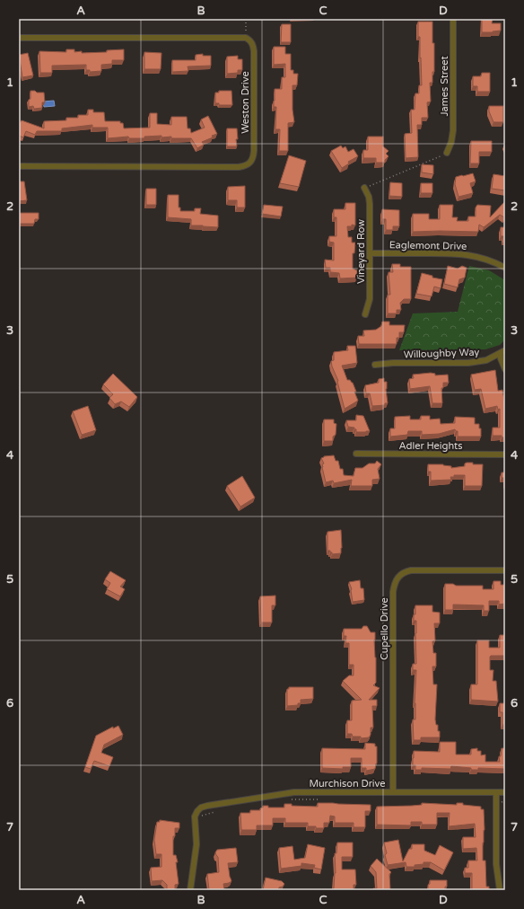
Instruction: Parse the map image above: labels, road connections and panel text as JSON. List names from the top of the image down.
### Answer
{
  "streets": {
    "street": [
      "James Street",
      "Weston Drive",
      "Eaglemont Drive",
      "Vineyard Row",
      "Willoughby Way",
      "Adler Heights",
      "Cupello Drive",
      "Murchison Drive"
    ]
  },
  "crossings": [
    ["Eaglemont Drive", "Vineyard Row"],
    ["Cupello Drive", "Murchison Drive"]
  ],
  "grid": {
    "columns": [
      "A",
      "B",
      "C",
      "D"
    ],
    "rows": [
      "1",
      "2",
      "3",
      "4",
      "5",
      "6",
      "7"
    ]
  }
}
